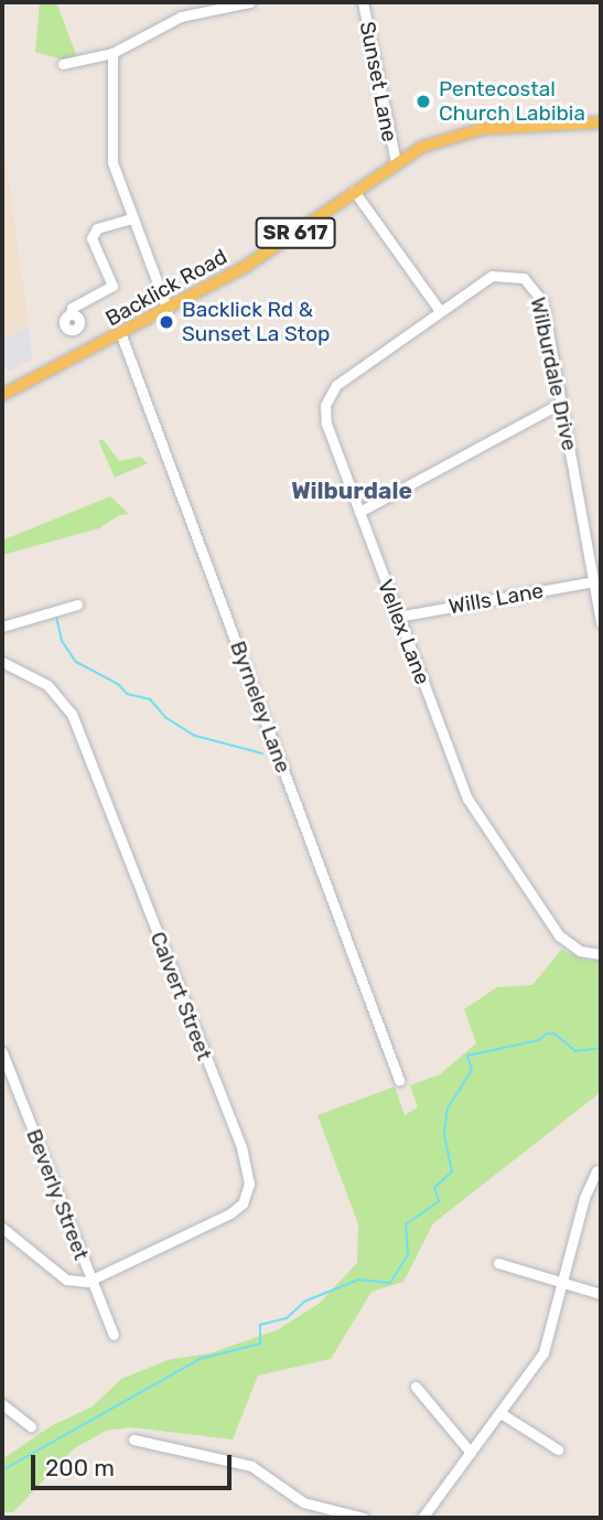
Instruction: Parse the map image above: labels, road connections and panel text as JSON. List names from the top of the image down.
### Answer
{
  "streets": {
    "main road": ["SR 617", "Backlick Road"],
    "street": [
      "Sunset Lane",
      "Wilburdale Drive",
      "Wills Lane",
      "Vellex Lane",
      "Byrneley Lane",
      "Calvert Street",
      "Beverly Street"
    ]
  },
  "crossings": [
    ["Sunset Lane", "Backlick Road"],
    ["Backlick Road", "Byrneley Lane"],
    ["Wilburdale Drive", "Wills Lane"],
    ["Wilburdale Drive", "Vellex Lane"],
    ["Wills Lane", "Vellex Lane"],
    ["Calvert Street", "Beverly Street"]
  ],
  "districts": ["Wilburdale"],
  "places": ["Pentecostal Church Labibia", "Backlick Rd & Sunset La Stop"],
  "scale_bar": "200 m"
}
